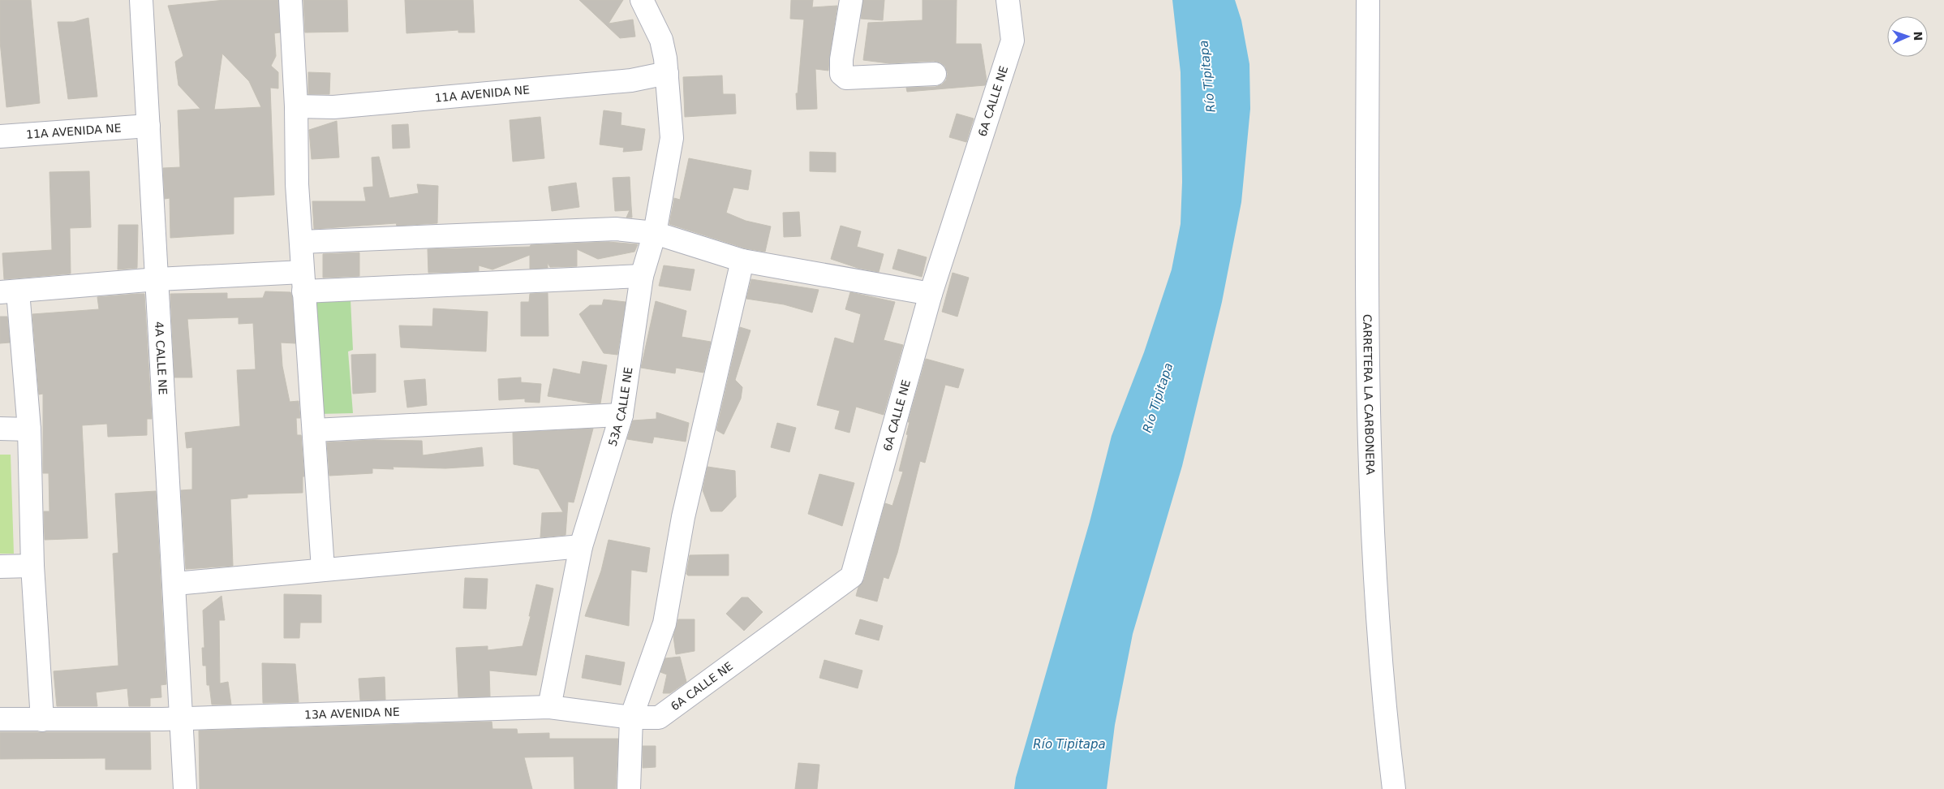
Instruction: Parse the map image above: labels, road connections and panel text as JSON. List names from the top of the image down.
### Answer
{
  "streets": {
    "street": [
      "11A AVENIDA NE",
      "6A CALLE NE",
      "4A CALLE NE",
      "CARRETERA LA CARBONERA",
      "53A CALLE NE",
      "13A AVENIDA NE"
    ]
  },
  "crossings": [
    ["11A AVENIDA NE", "4A CALLE NE"],
    ["11A AVENIDA NE", "53A CALLE NE"],
    ["6A CALLE NE", "13A AVENIDA NE"],
    ["4A CALLE NE", "13A AVENIDA NE"],
    ["53A CALLE NE", "13A AVENIDA NE"]
  ],
  "water": ["Río Tipitapa"],
  "north": "right"
}
